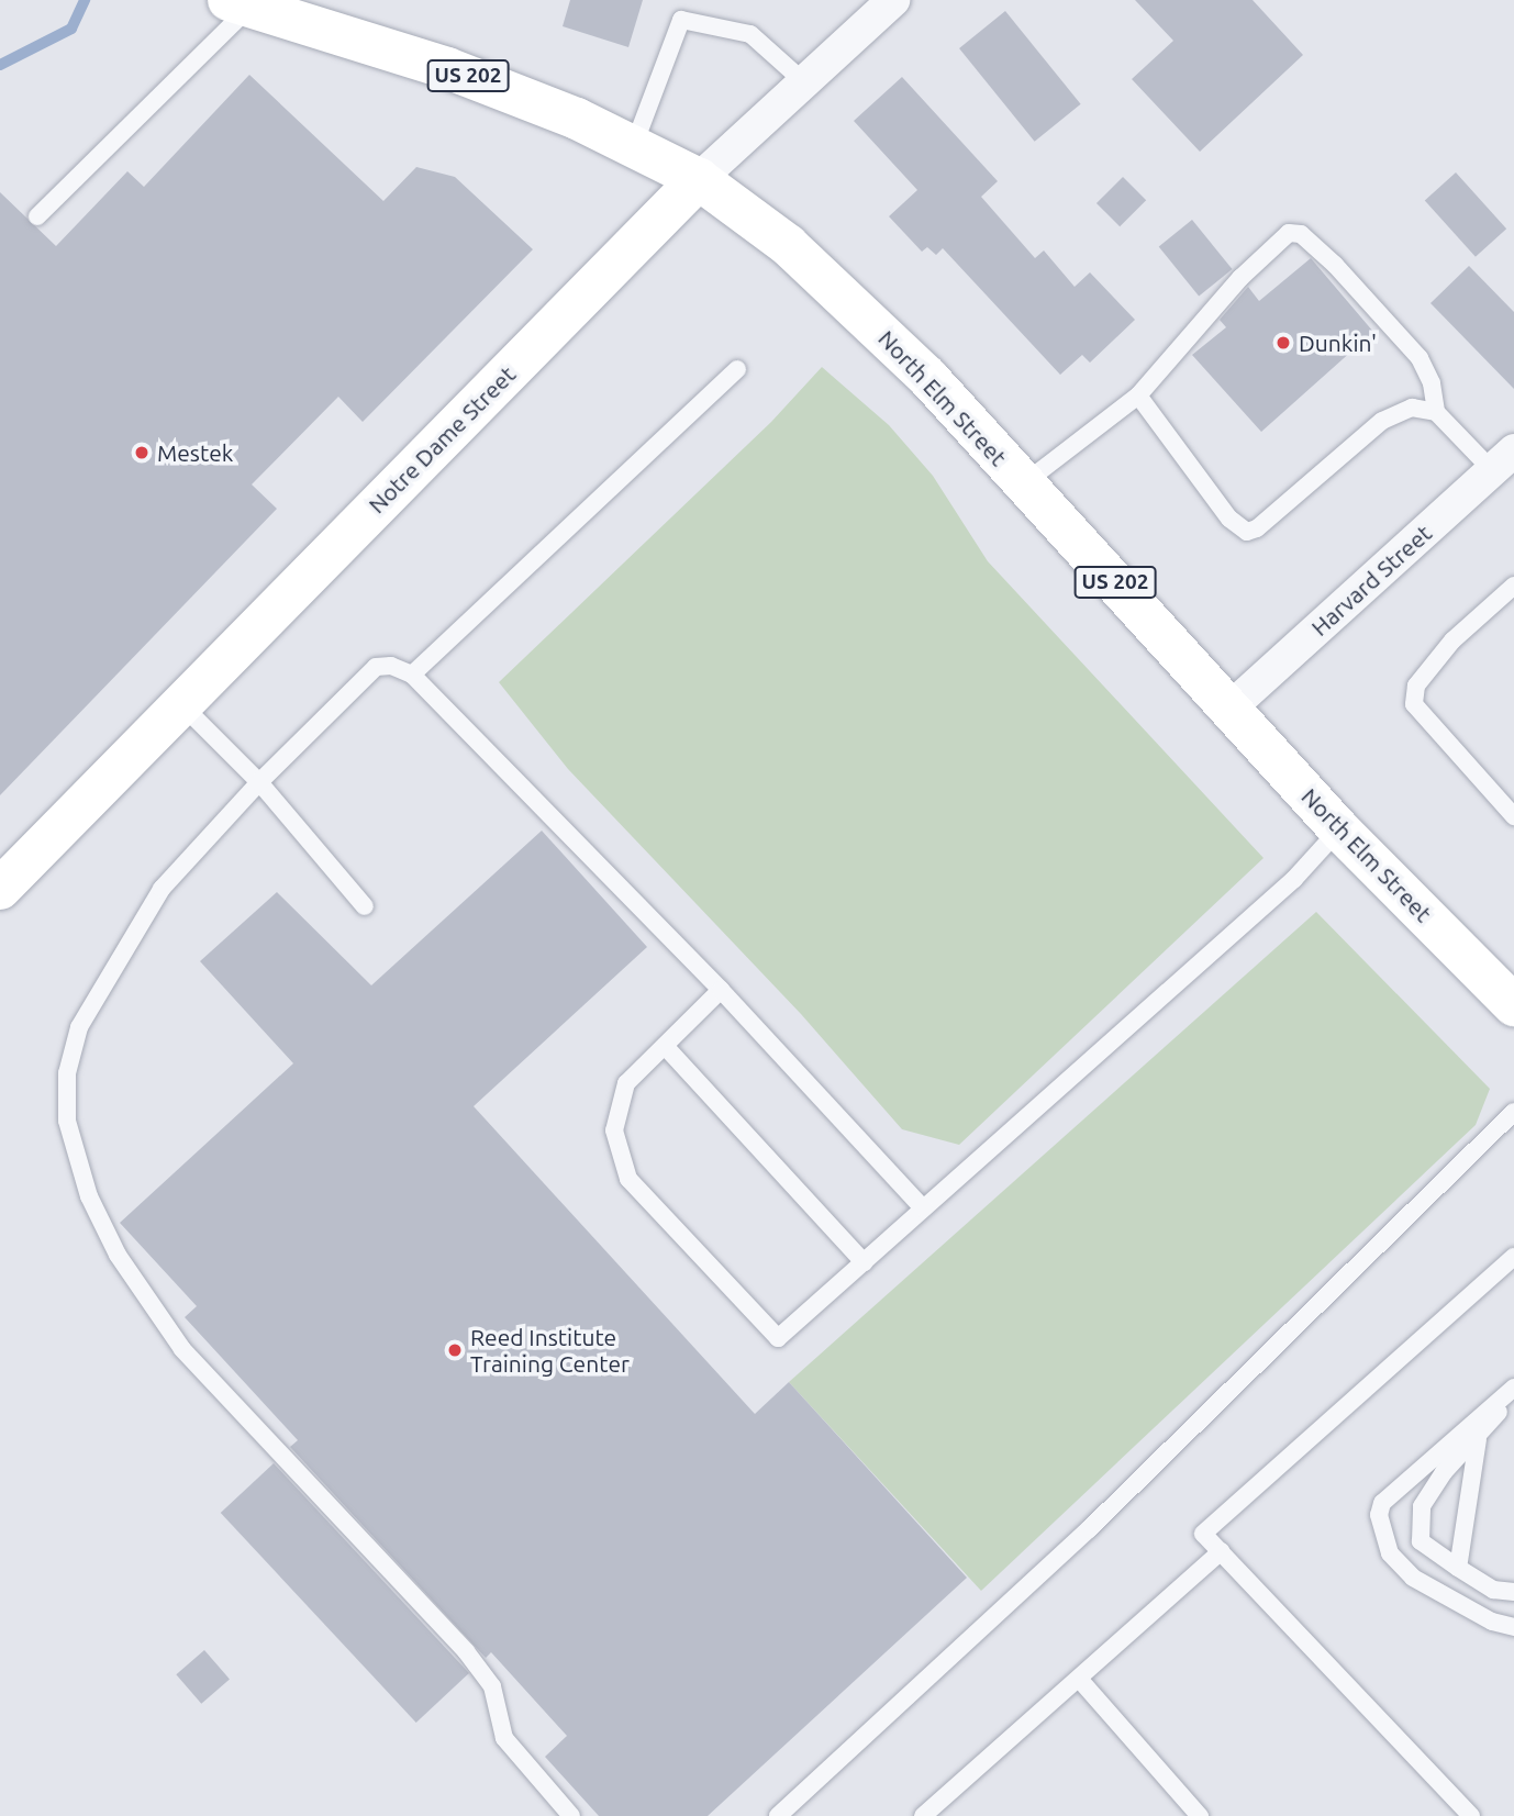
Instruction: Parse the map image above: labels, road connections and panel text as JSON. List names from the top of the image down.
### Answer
{
  "streets": {
    "main road": ["US 202", "North Elm Street", "Notre Dame Street"],
    "street": ["Harvard Street"]
  },
  "crossings": [
    ["North Elm Street", "Notre Dame Street"],
    ["North Elm Street", "Harvard Street"]
  ],
  "places": ["Dunkin'", "Mestek", "Reed Institute Training Center"]
}
